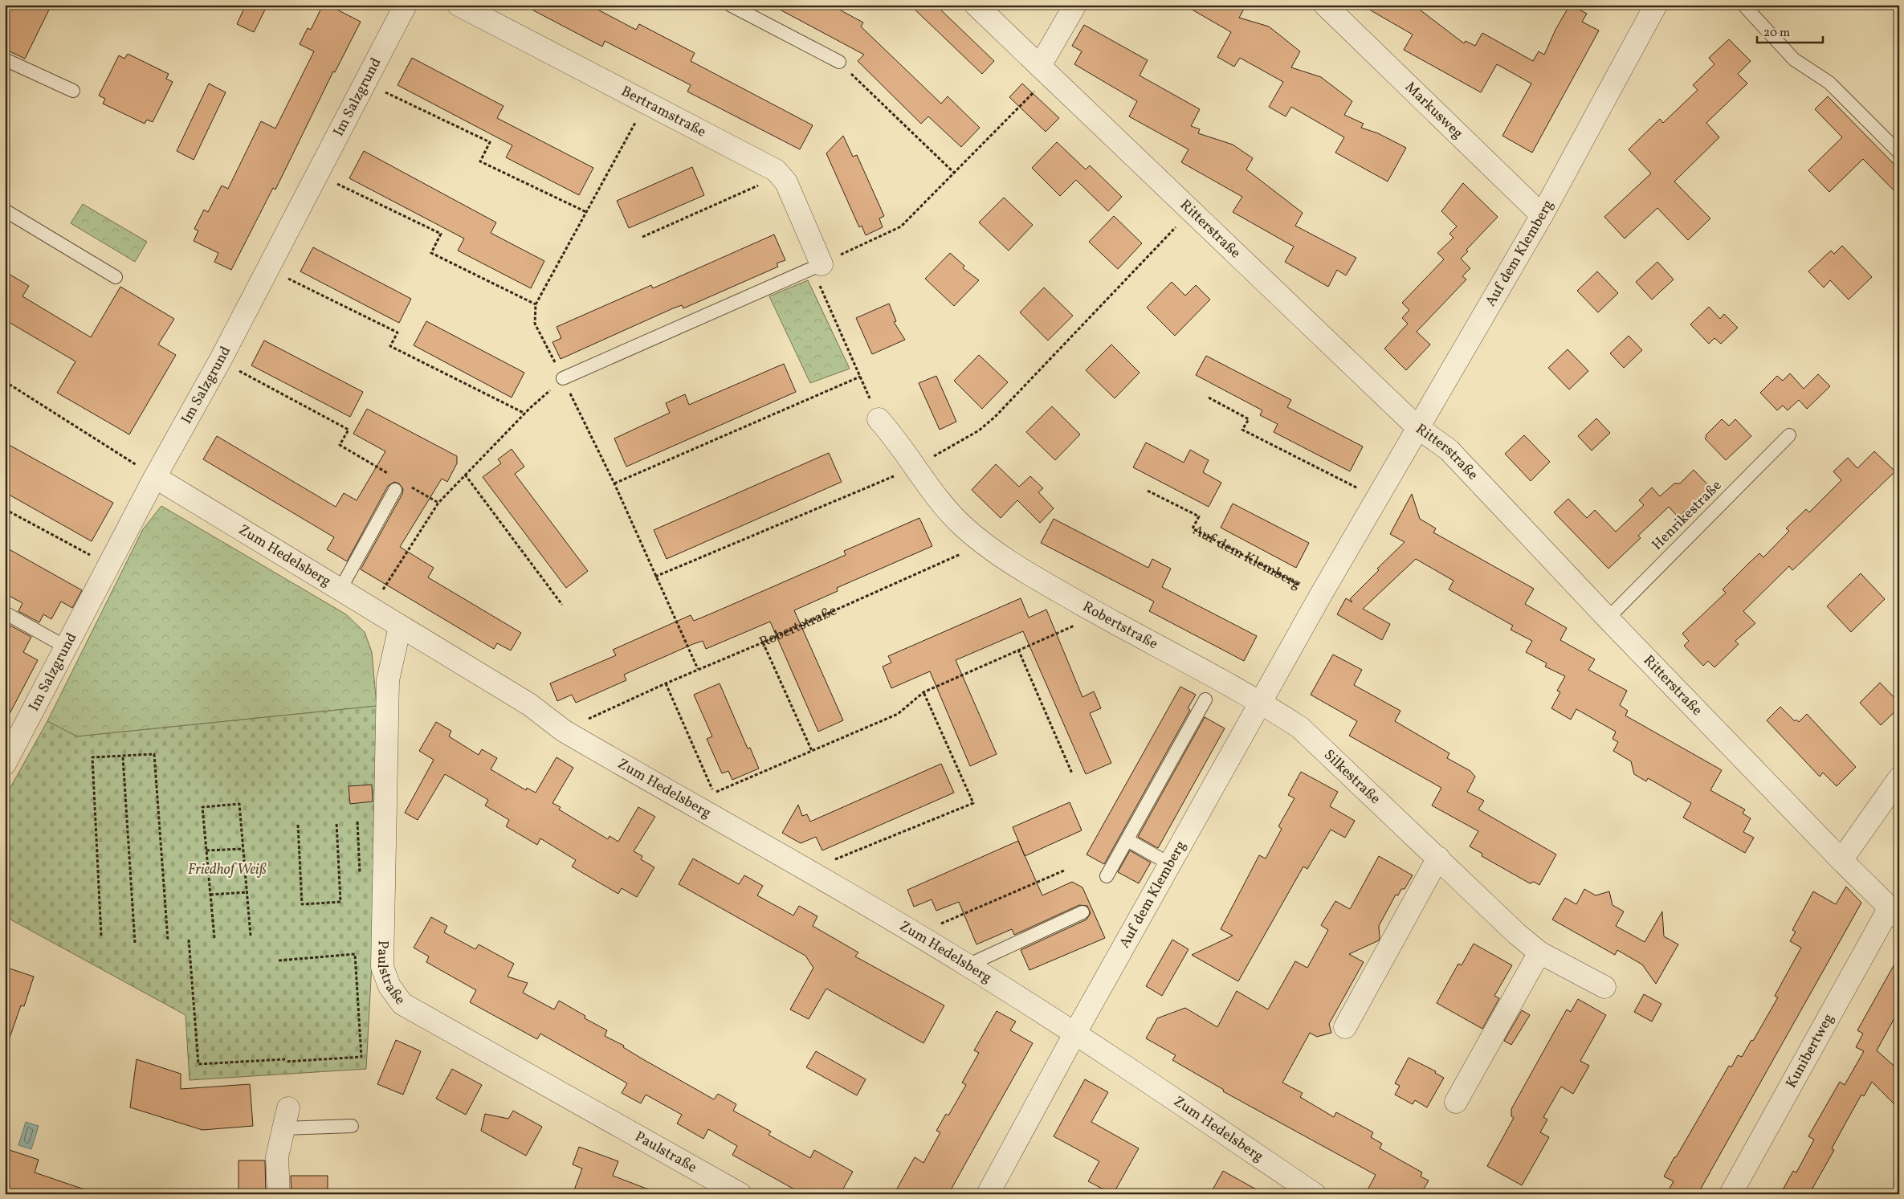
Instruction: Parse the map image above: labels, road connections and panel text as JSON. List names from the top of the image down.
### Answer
{
  "streets": {
    "street": [
      "Im Salzgrund",
      "Markusweg",
      "Bertramstraße",
      "Ritterstraße",
      "Auf dem Klemberg",
      "Zum Hedelsberg",
      "Robertstraße",
      "Silkestraße",
      "Paulstraße",
      "Kunibertweg"
    ],
    "lane": ["Henrikestraße"]
  },
  "crossings": [
    ["Im Salzgrund", "Zum Hedelsberg"],
    ["Markusweg", "Auf dem Klemberg"],
    ["Ritterstraße", "Auf dem Klemberg"],
    ["Ritterstraße", "Henrikestraße"],
    ["Ritterstraße", "Kunibertweg"],
    ["Auf dem Klemberg", "Zum Hedelsberg"],
    ["Auf dem Klemberg", "Robertstraße"],
    ["Auf dem Klemberg", "Silkestraße"],
    ["Zum Hedelsberg", "Paulstraße"],
    ["Robertstraße", "Silkestraße"]
  ],
  "parks": ["Friedhof Weiß"],
  "scale_bar": "20 m"
}
